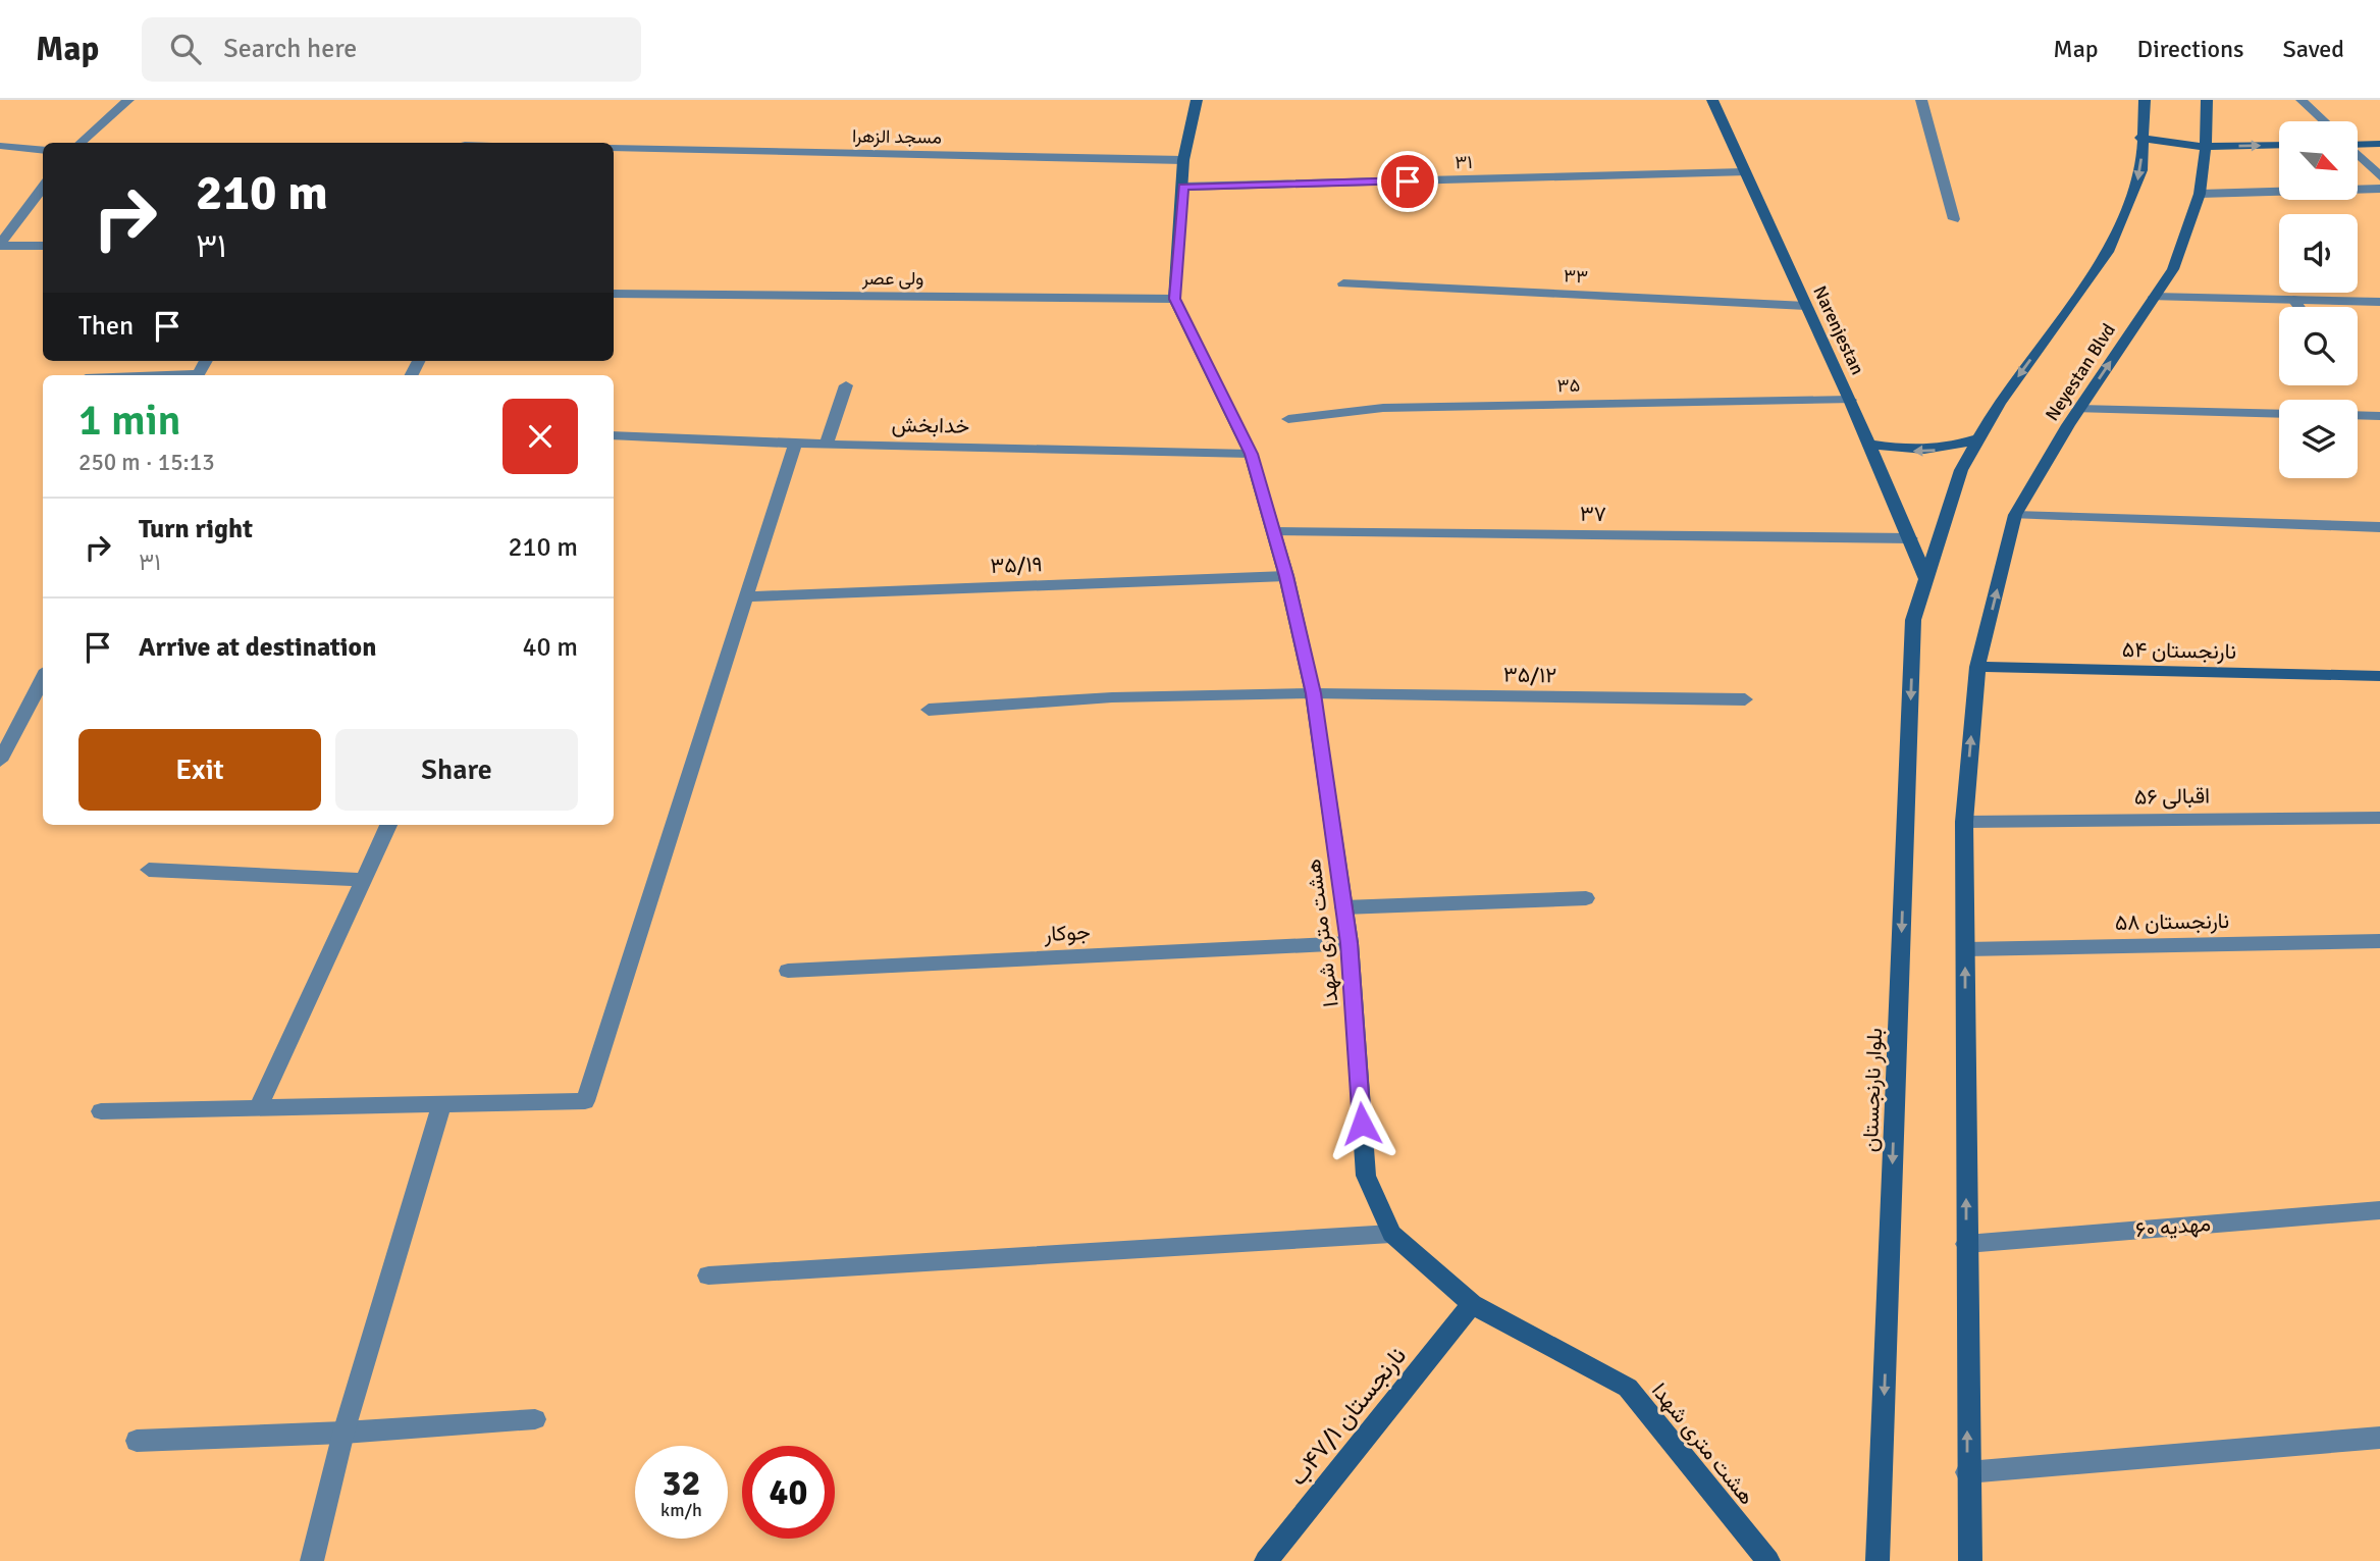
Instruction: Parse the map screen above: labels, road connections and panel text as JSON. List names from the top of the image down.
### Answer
{
  "streets": {
    "main road": [
      "Narenjestan",
      "Neyestan Blvd",
      "نارنجستان ۵۴",
      "هشت متری شهدا",
      "بلوار نارنجستان",
      "نارنجستان ۴۷/۱ب"
    ],
    "street": [
      "مسجد الزهرا",
      "۳۱",
      "۳۳",
      "ولی عصر",
      "۳۵",
      "خدابخش",
      "۳۷",
      "۳۵/۱۹",
      "۳۵/۱۲",
      "اقبالی ۵۶",
      "نارنجستان ۵۸",
      "جوکار",
      "مهدیه ۶۰"
    ]
  },
  "crossings": [
    ["۳۱", "Narenjestan"],
    ["۳۳", "Narenjestan"],
    ["ولی عصر", "هشت متری شهدا"],
    ["Narenjestan", "۳۵"],
    ["Narenjestan", "۳۷"],
    ["Narenjestan", "بلوار نارنجستان"],
    ["Neyestan Blvd", "نارنجستان ۵۴"],
    ["خدابخش", "هشت متری شهدا"],
    ["۳۷", "هشت متری شهدا"],
    ["۳۵/۱۹", "هشت متری شهدا"],
    ["۳۵/۱۲", "هشت متری شهدا"],
    ["جوکار", "هشت متری شهدا"],
    ["هشت متری شهدا", "نارنجستان ۴۷/۱ب"]
  ],
  "north": "bottom right",
  "page": {
    "header": "Map",
    "search": "Search here",
    "nav": ["Map", "Directions", "Saved"],
    "turn": ["210 m", "۳۱"],
    "then": "Then",
    "heading": ["1 min", "250 m · 15:13"],
    "list": [
      {
        "name": "Turn right",
        "note": "۳۱",
        "value": "210 m"
      },
      {
        "name": "Arrive at destination",
        "value": "40 m"
      }
    ],
    "buttons": ["Exit", "Share"],
    "speed": "32 km/h",
    "limit": "40"
  }
}
